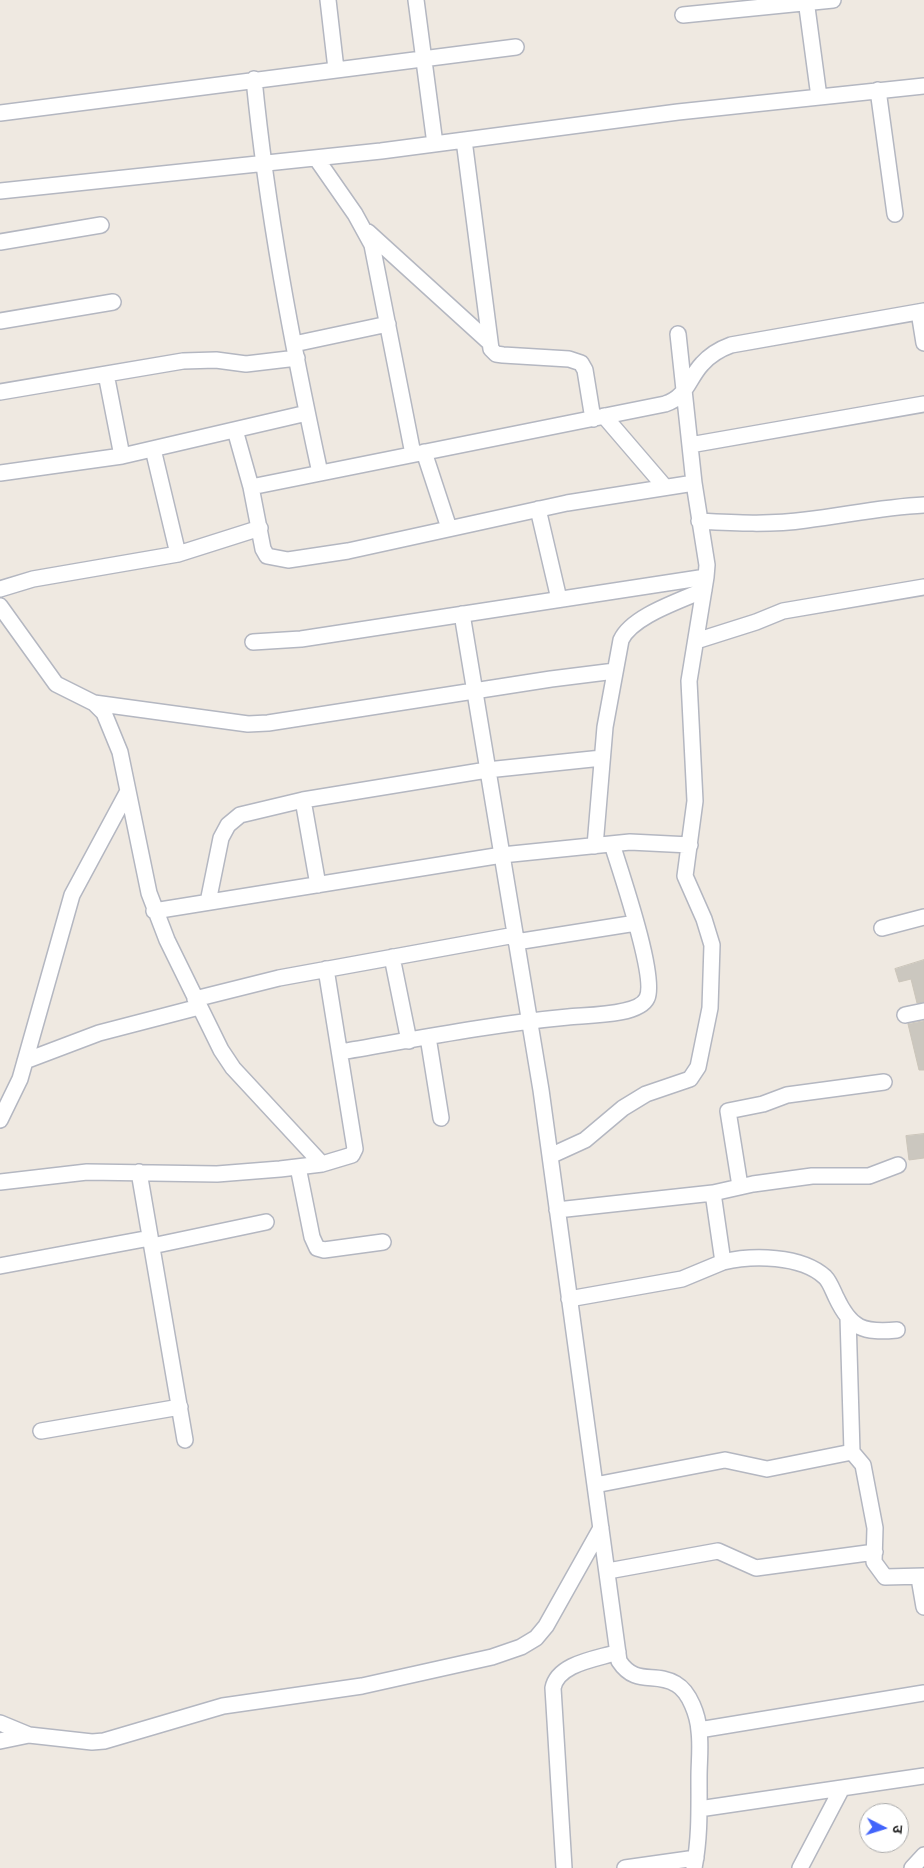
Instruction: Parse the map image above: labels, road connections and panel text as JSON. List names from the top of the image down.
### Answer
{
  "north": "right"
}
